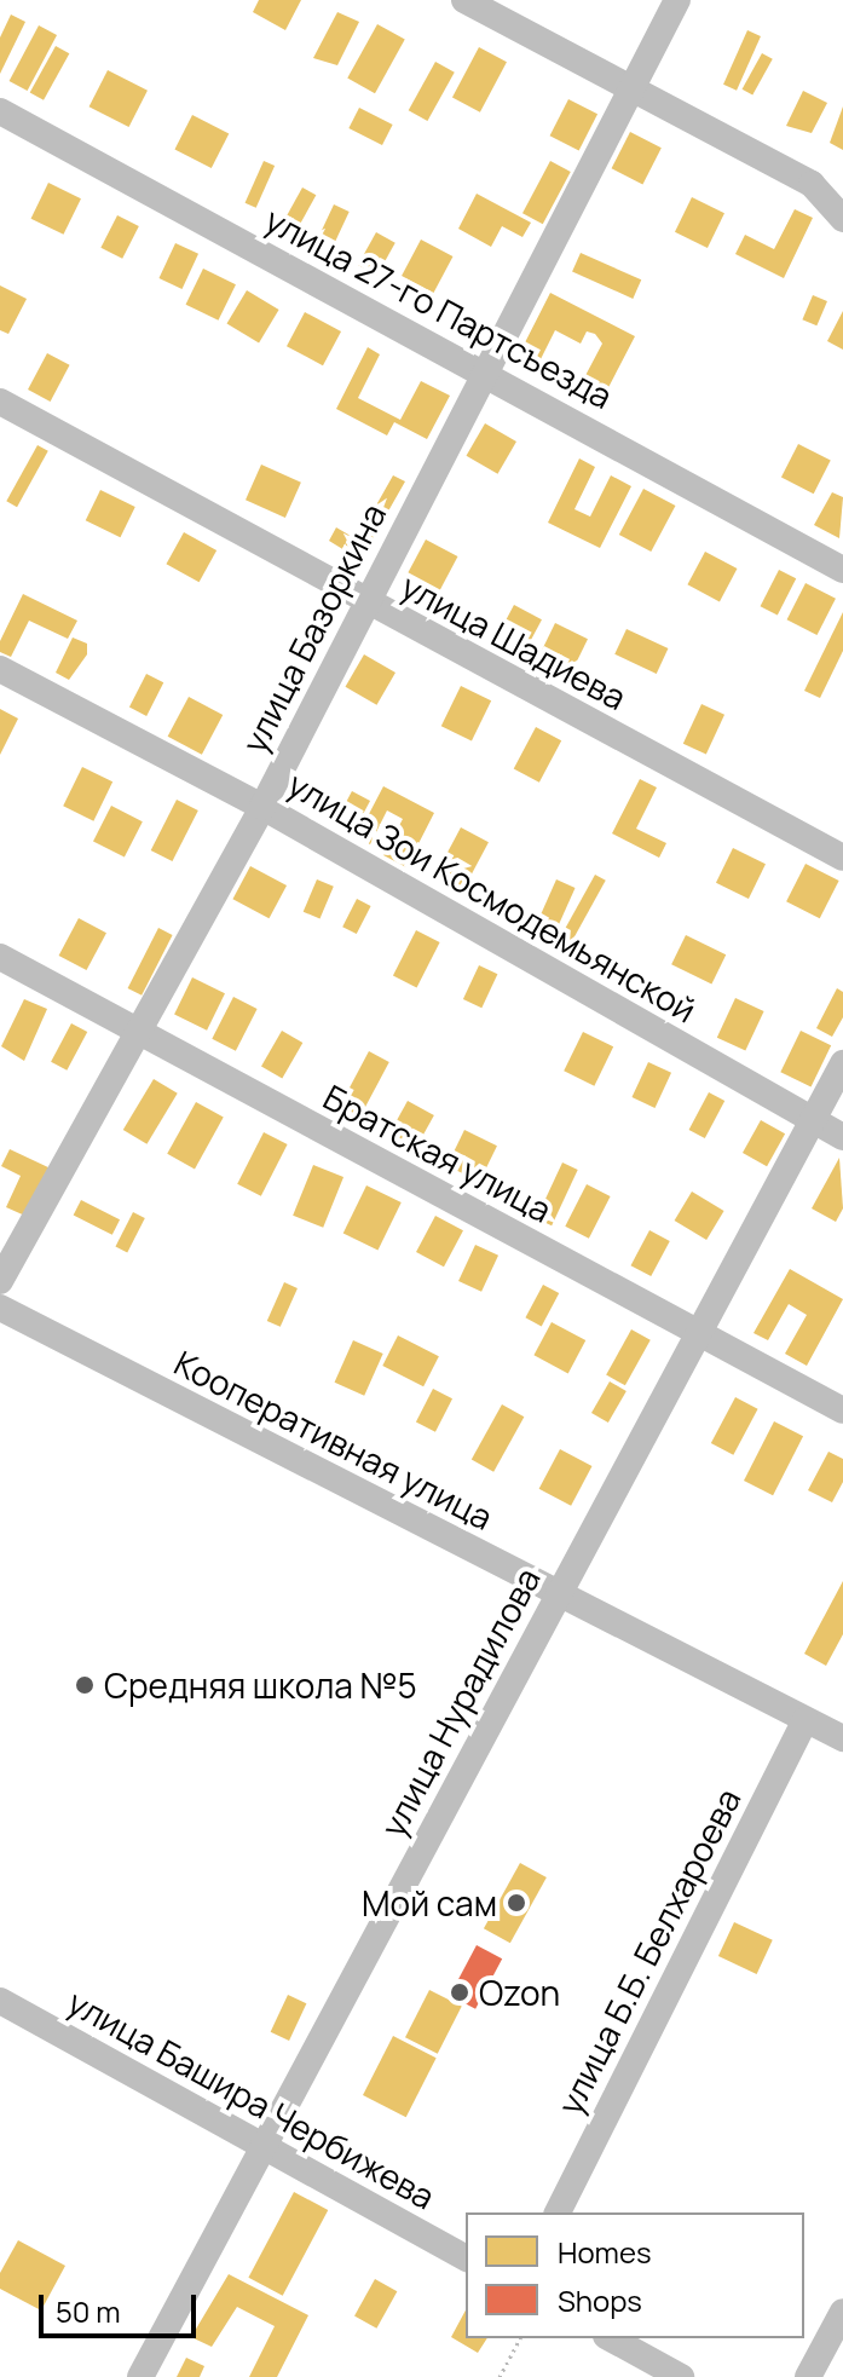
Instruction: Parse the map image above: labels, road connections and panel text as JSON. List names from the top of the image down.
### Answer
{
  "streets": {
    "street": [
      "улица 27-го Партсъезда",
      "улица Базоркина",
      "улица Шадиева",
      "улица Зои Космодемьянской",
      "Братская улица",
      "Кооперативная улица",
      "улица Нурадилова",
      "улица Б.Б. Белхароева",
      "улица Башира Чербижева"
    ]
  },
  "crossings": [
    ["улица 27-го Партсъезда", "улица Базоркина"],
    ["улица Базоркина", "улица Шадиева"],
    ["улица Базоркина", "улица Зои Космодемьянской"],
    ["улица Базоркина", "Братская улица"],
    ["улица Зои Космодемьянской", "улица Нурадилова"],
    ["Братская улица", "улица Нурадилова"],
    ["Кооперативная улица", "улица Нурадилова"],
    ["Кооперативная улица", "улица Б.Б. Белхароева"],
    ["улица Нурадилова", "улица Башира Чербижева"]
  ],
  "places": ["Средняя школа №5", "Мой сам", "Ozon"],
  "legend": ["Homes", "Shops"],
  "scale_bar": "50 m"
}
